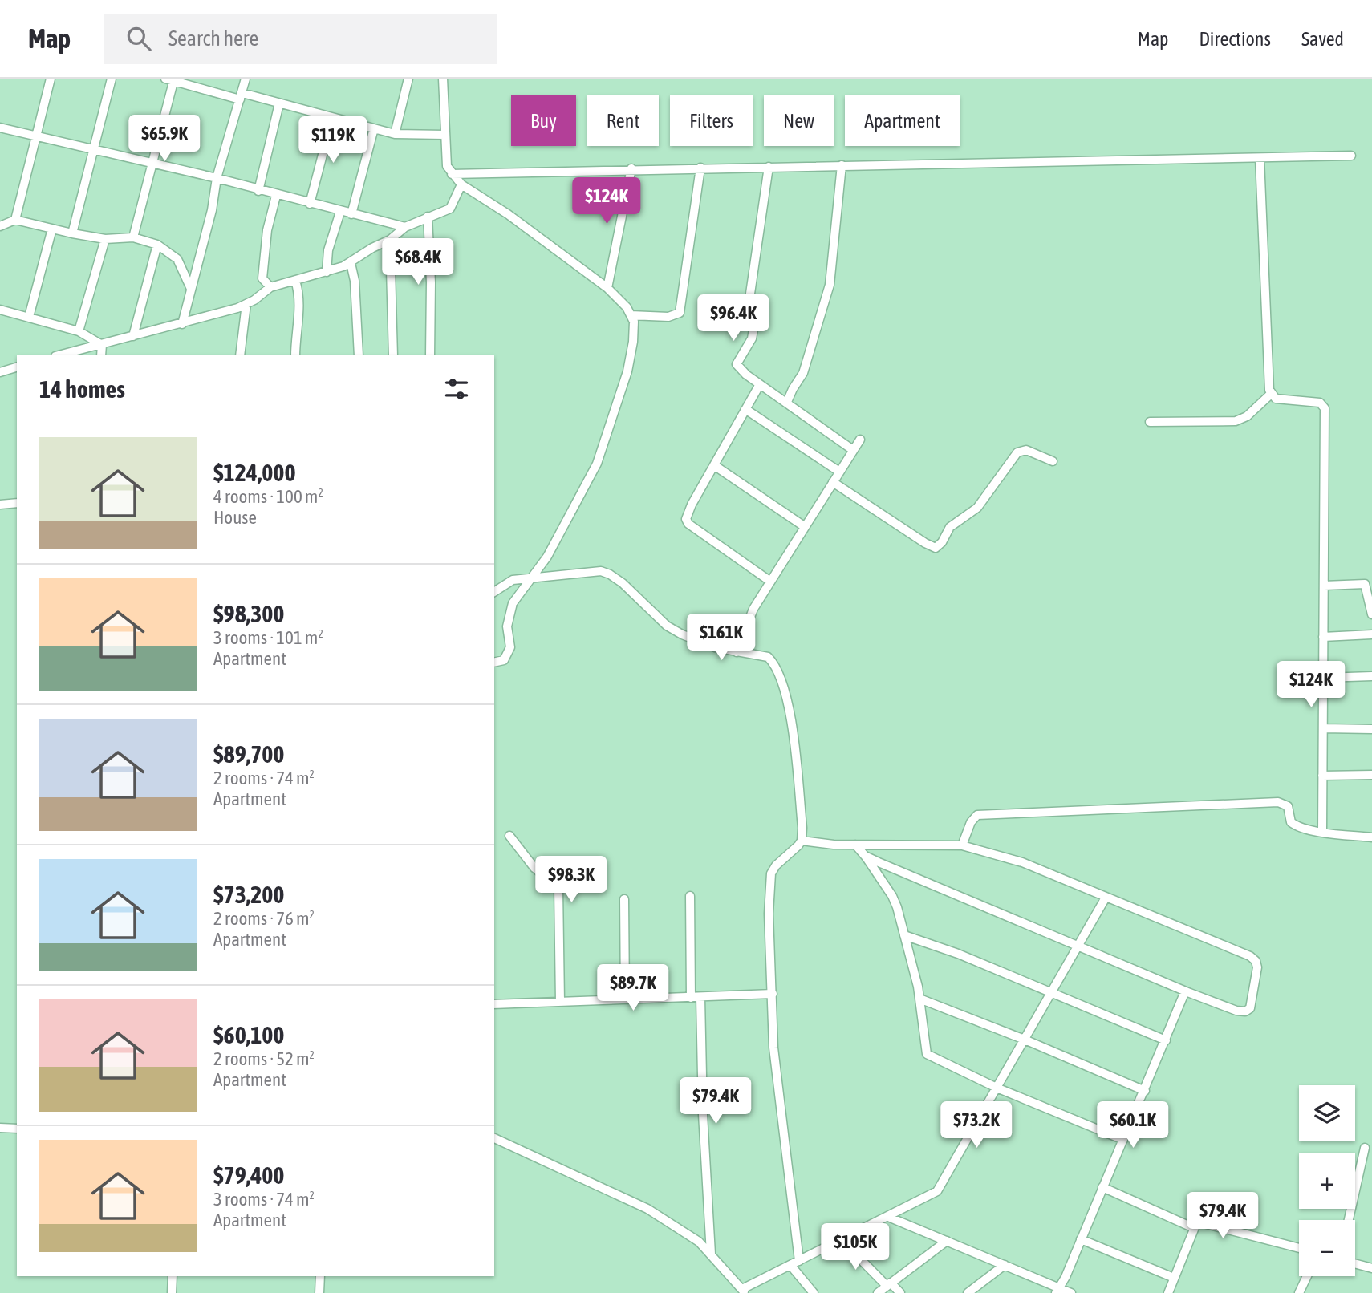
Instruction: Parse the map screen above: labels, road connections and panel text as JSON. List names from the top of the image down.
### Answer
{
  "page": {
    "header": "Map",
    "search": "Search here",
    "nav": ["Map", "Directions", "Saved"],
    "chip": [
      "Buy",
      "Rent",
      "Filters",
      "New",
      "Apartment"
    ],
    "price": [
      "$65.9K",
      "$119K",
      "$124K",
      "$68.4K",
      "$96.4K",
      "$161K",
      "$124K",
      "$98.3K",
      "$89.7K",
      "$79.4K",
      "$73.2K",
      "$60.1K",
      "$79.4K",
      "$105K"
    ],
    "heading": "14 homes",
    "list": [
      {
        "name": "$124,000",
        "note": "4 rooms · 100 m² · House"
      },
      {
        "name": "$98,300",
        "note": "3 rooms · 101 m² · Apartment"
      },
      {
        "name": "$89,700",
        "note": "2 rooms · 74 m² · Apartment"
      },
      {
        "name": "$73,200",
        "note": "2 rooms · 76 m² · Apartment"
      },
      {
        "name": "$60,100",
        "note": "2 rooms · 52 m² · Apartment"
      },
      {
        "name": "$79,400",
        "note": "3 rooms · 74 m² · Apartment"
      }
    ],
    "map_buttons": ["+", "−"]
  }
}
